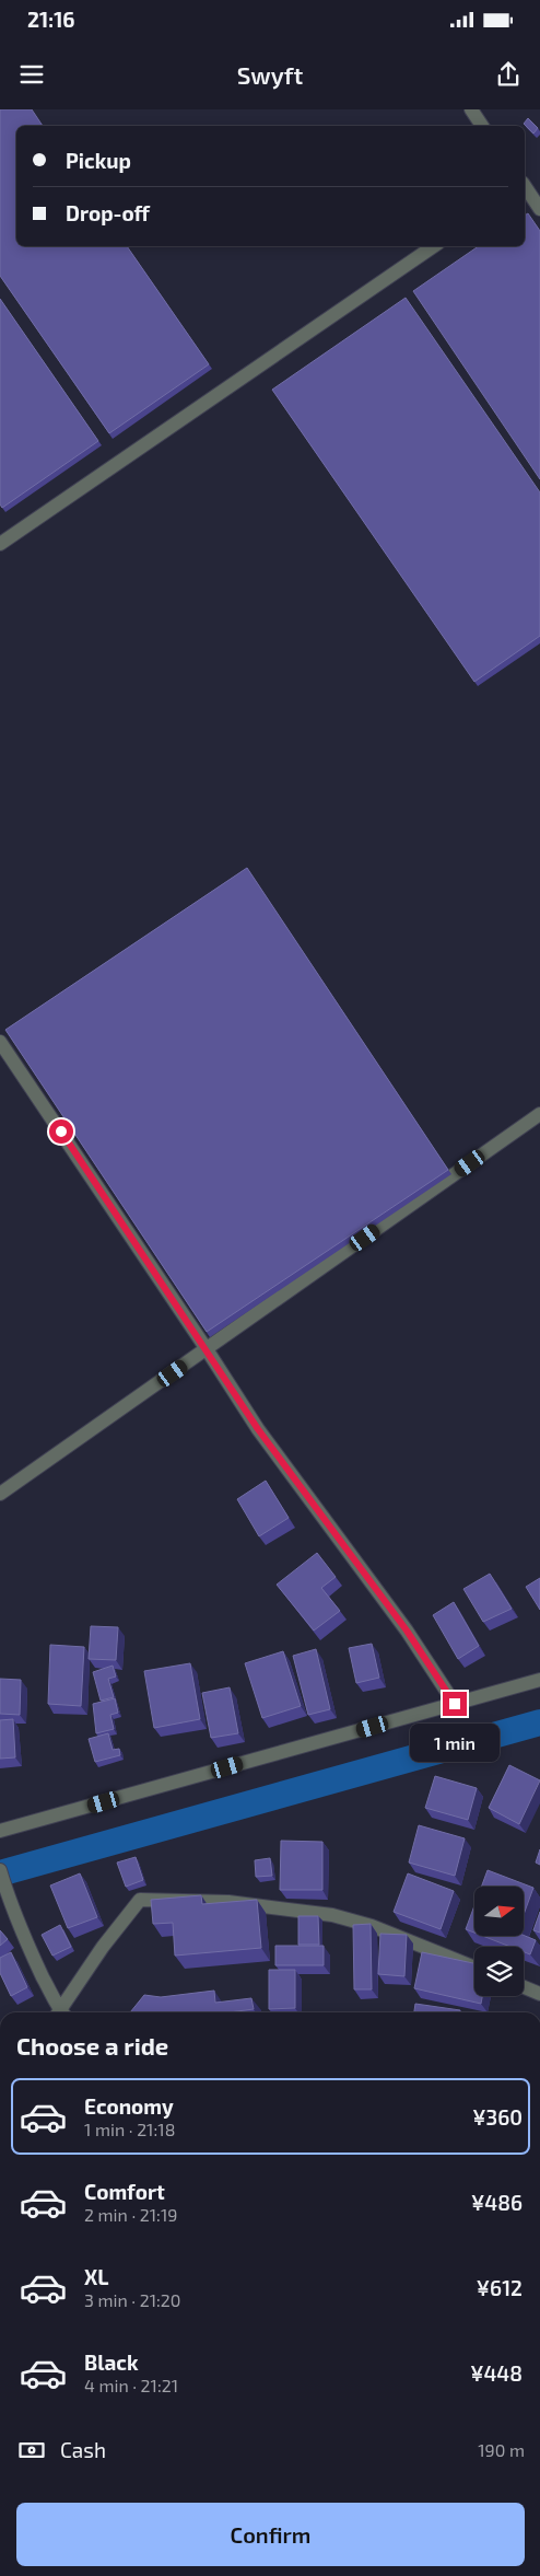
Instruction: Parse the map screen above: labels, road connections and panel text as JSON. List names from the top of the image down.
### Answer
{
  "north": "right",
  "page": {
    "status": "21:16",
    "header": "Swyft",
    "banner": ["Pickup", "Drop-off"],
    "bubble": "1 min",
    "heading": "Choose a ride",
    "list": [
      {
        "name": "Economy",
        "note": "1 min · 21:18",
        "value": "¥360"
      },
      {
        "name": "Comfort",
        "note": "2 min · 21:19",
        "value": "¥486"
      },
      {
        "name": "XL",
        "note": "3 min · 21:20",
        "value": "¥612"
      },
      {
        "name": "Black",
        "note": "4 min · 21:21",
        "value": "¥448"
      }
    ],
    "pay": ["Cash", "190 m"],
    "buttons": "Confirm"
  }
}
